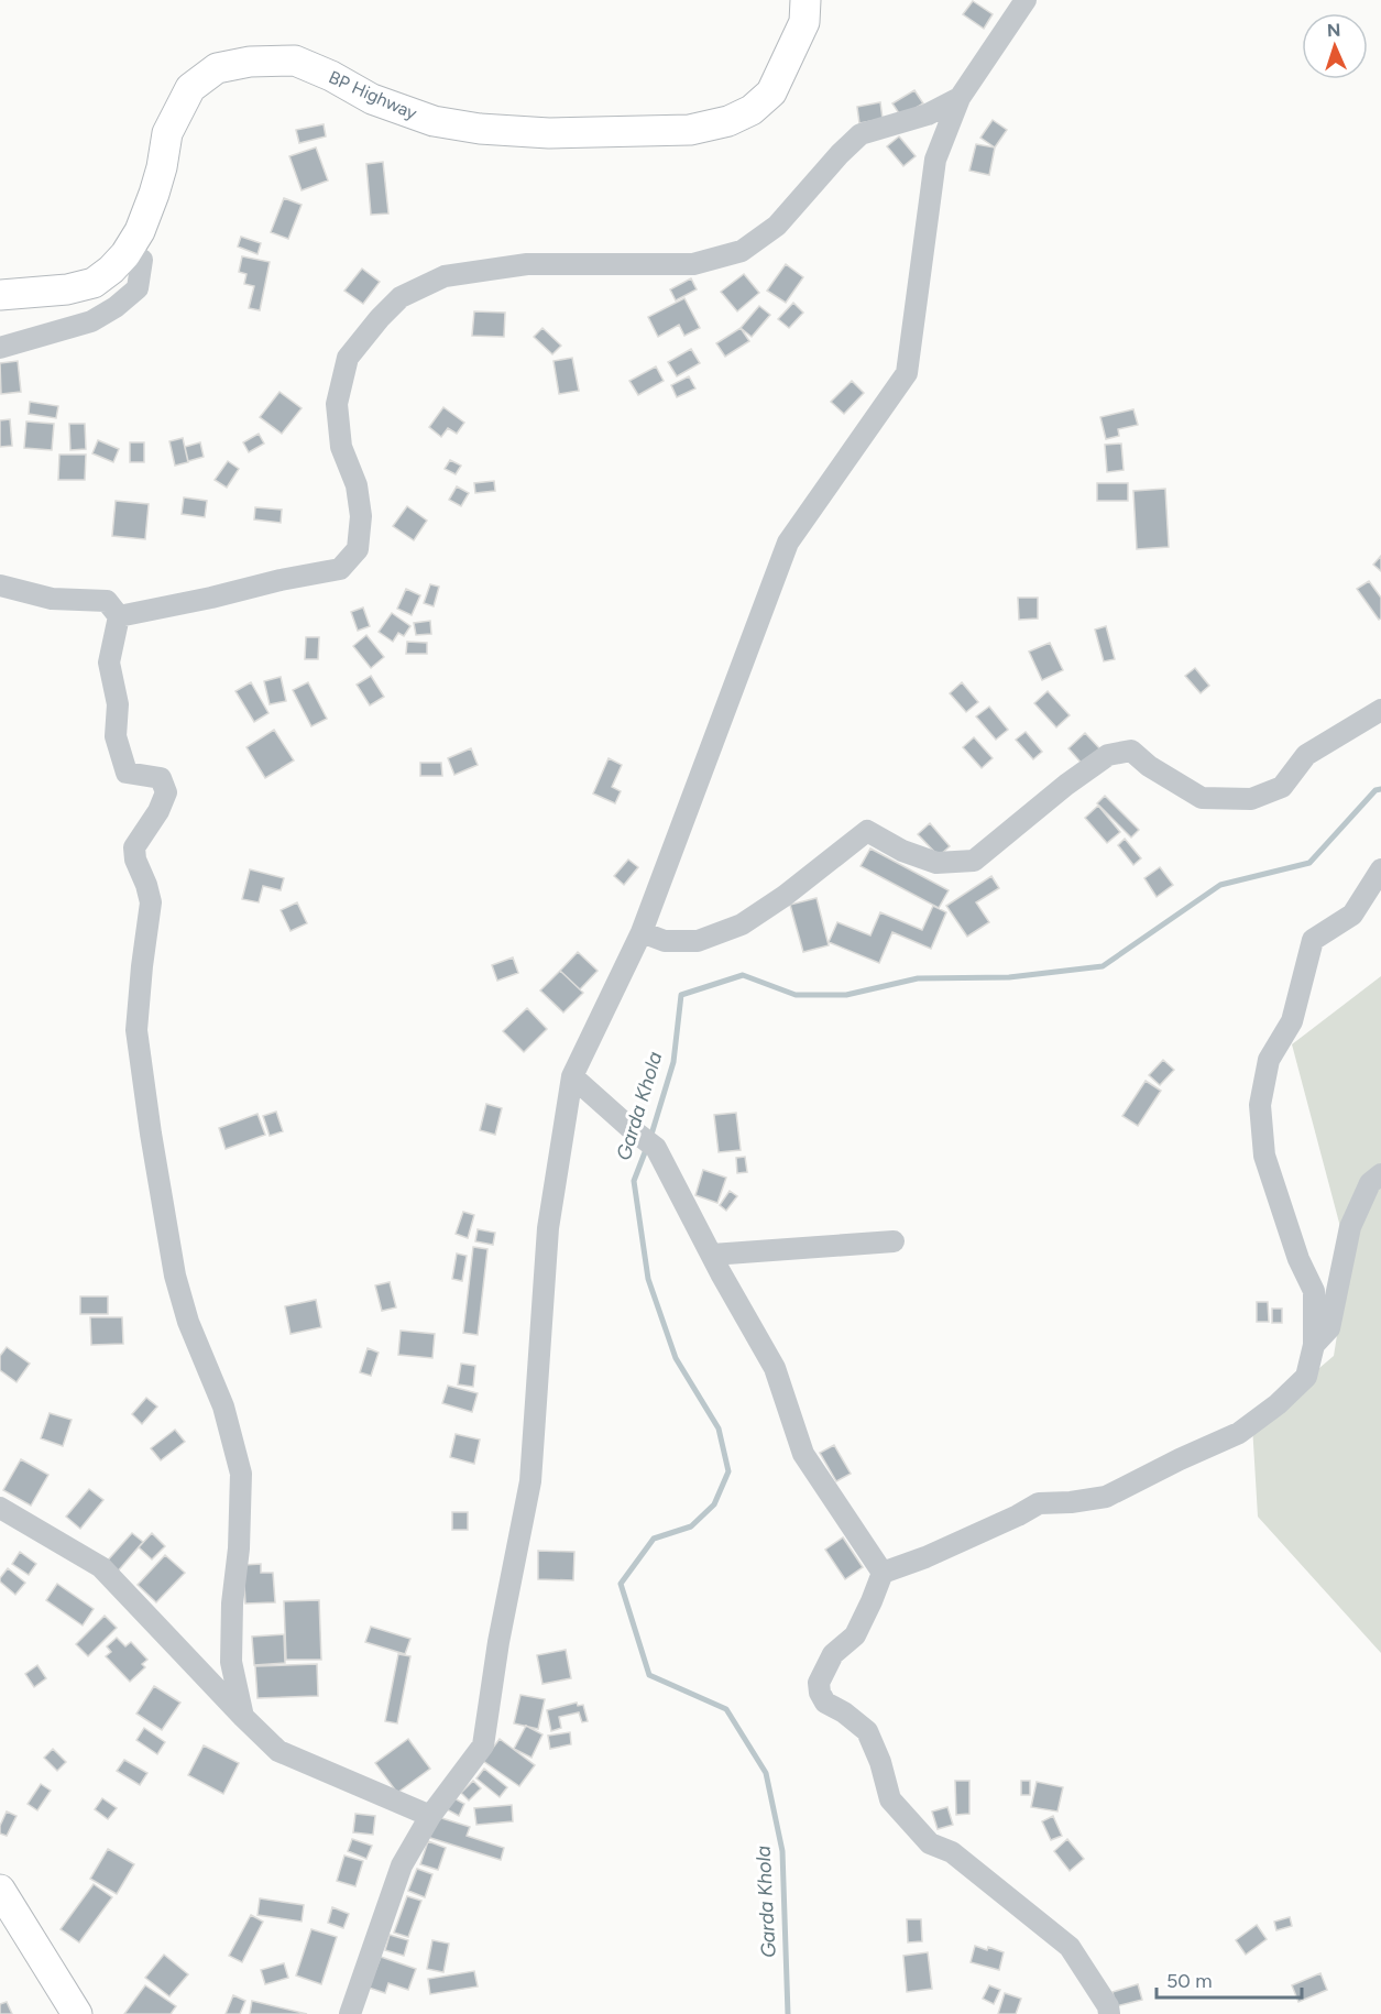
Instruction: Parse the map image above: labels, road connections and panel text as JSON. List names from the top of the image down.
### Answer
{
  "streets": {
    "highway": ["BP Highway"]
  },
  "water": ["Garda Khola"],
  "scale_bar": "50 m",
  "north": "top"
}
